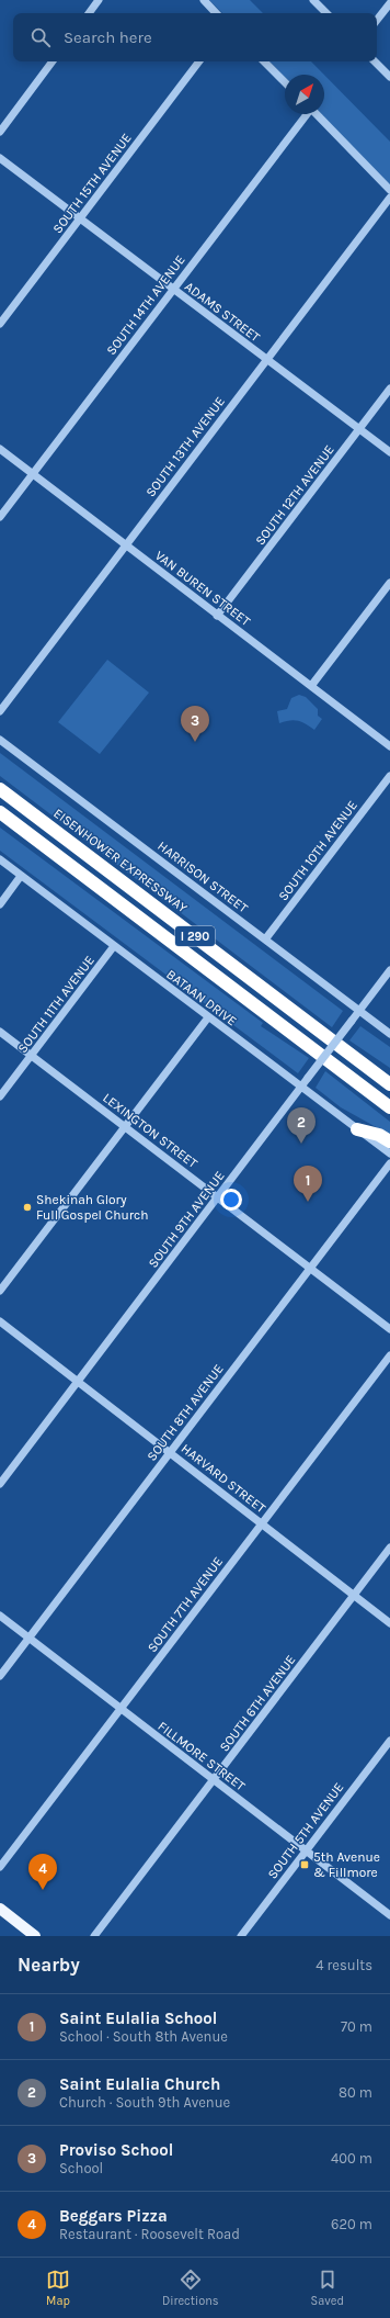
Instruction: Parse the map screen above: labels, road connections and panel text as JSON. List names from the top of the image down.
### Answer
{
  "streets": {
    "highway": ["EISENHOWER EXPRESSWAY", "I 290"],
    "street": [
      "SOUTH 15TH AVENUE",
      "SOUTH 14TH AVENUE",
      "ADAMS STREET",
      "SOUTH 13TH AVENUE",
      "SOUTH 12TH AVENUE",
      "VAN BUREN STREET",
      "SOUTH 10TH AVENUE",
      "HARRISON STREET",
      "BATAAN DRIVE",
      "SOUTH 11TH AVENUE",
      "LEXINGTON STREET",
      "SOUTH 9TH AVENUE",
      "SOUTH 8TH AVENUE",
      "HARVARD STREET",
      "SOUTH 7TH AVENUE",
      "SOUTH 6TH AVENUE",
      "FILLMORE STREET",
      "SOUTH 5TH AVENUE"
    ]
  },
  "crossings": [
    ["SOUTH 15TH AVENUE", "ADAMS STREET"],
    ["SOUTH 14TH AVENUE", "ADAMS STREET"],
    ["SOUTH 14TH AVENUE", "VAN BUREN STREET"],
    ["ADAMS STREET", "SOUTH 13TH AVENUE"],
    ["ADAMS STREET", "SOUTH 12TH AVENUE"],
    ["SOUTH 13TH AVENUE", "VAN BUREN STREET"],
    ["SOUTH 12TH AVENUE", "VAN BUREN STREET"],
    ["SOUTH 10TH AVENUE", "HARRISON STREET"],
    ["HARRISON STREET", "SOUTH 9TH AVENUE"],
    ["BATAAN DRIVE", "SOUTH 11TH AVENUE"],
    ["BATAAN DRIVE", "SOUTH 9TH AVENUE"],
    ["SOUTH 11TH AVENUE", "LEXINGTON STREET"],
    ["LEXINGTON STREET", "SOUTH 9TH AVENUE"],
    ["LEXINGTON STREET", "SOUTH 8TH AVENUE"],
    ["SOUTH 9TH AVENUE", "HARVARD STREET"],
    ["SOUTH 8TH AVENUE", "HARVARD STREET"],
    ["SOUTH 8TH AVENUE", "FILLMORE STREET"],
    ["HARVARD STREET", "SOUTH 7TH AVENUE"],
    ["HARVARD STREET", "SOUTH 6TH AVENUE"],
    ["SOUTH 7TH AVENUE", "FILLMORE STREET"],
    ["SOUTH 6TH AVENUE", "FILLMORE STREET"],
    ["FILLMORE STREET", "SOUTH 5TH AVENUE"]
  ],
  "places": {
    "other": ["Shekinah Glory Full Gospel Church"],
    "transit": ["5th Avenue & Fillmore"]
  },
  "north": "top right",
  "page": {
    "search": "Search here",
    "pins": [
      "3",
      "2",
      "1",
      "4"
    ],
    "heading": ["Nearby", "4 results"],
    "list": [
      {
        "mark": "1",
        "name": "Saint Eulalia School",
        "note": "School · South 8th Avenue",
        "value": "70 m"
      },
      {
        "mark": "2",
        "name": "Saint Eulalia Church",
        "note": "Church · South 9th Avenue",
        "value": "80 m"
      },
      {
        "mark": "3",
        "name": "Proviso School",
        "note": "School",
        "value": "400 m"
      },
      {
        "mark": "4",
        "name": "Beggars Pizza",
        "note": "Restaurant · Roosevelt Road",
        "value": "620 m"
      }
    ],
    "nav": ["Map", "Directions", "Saved"]
  }
}
